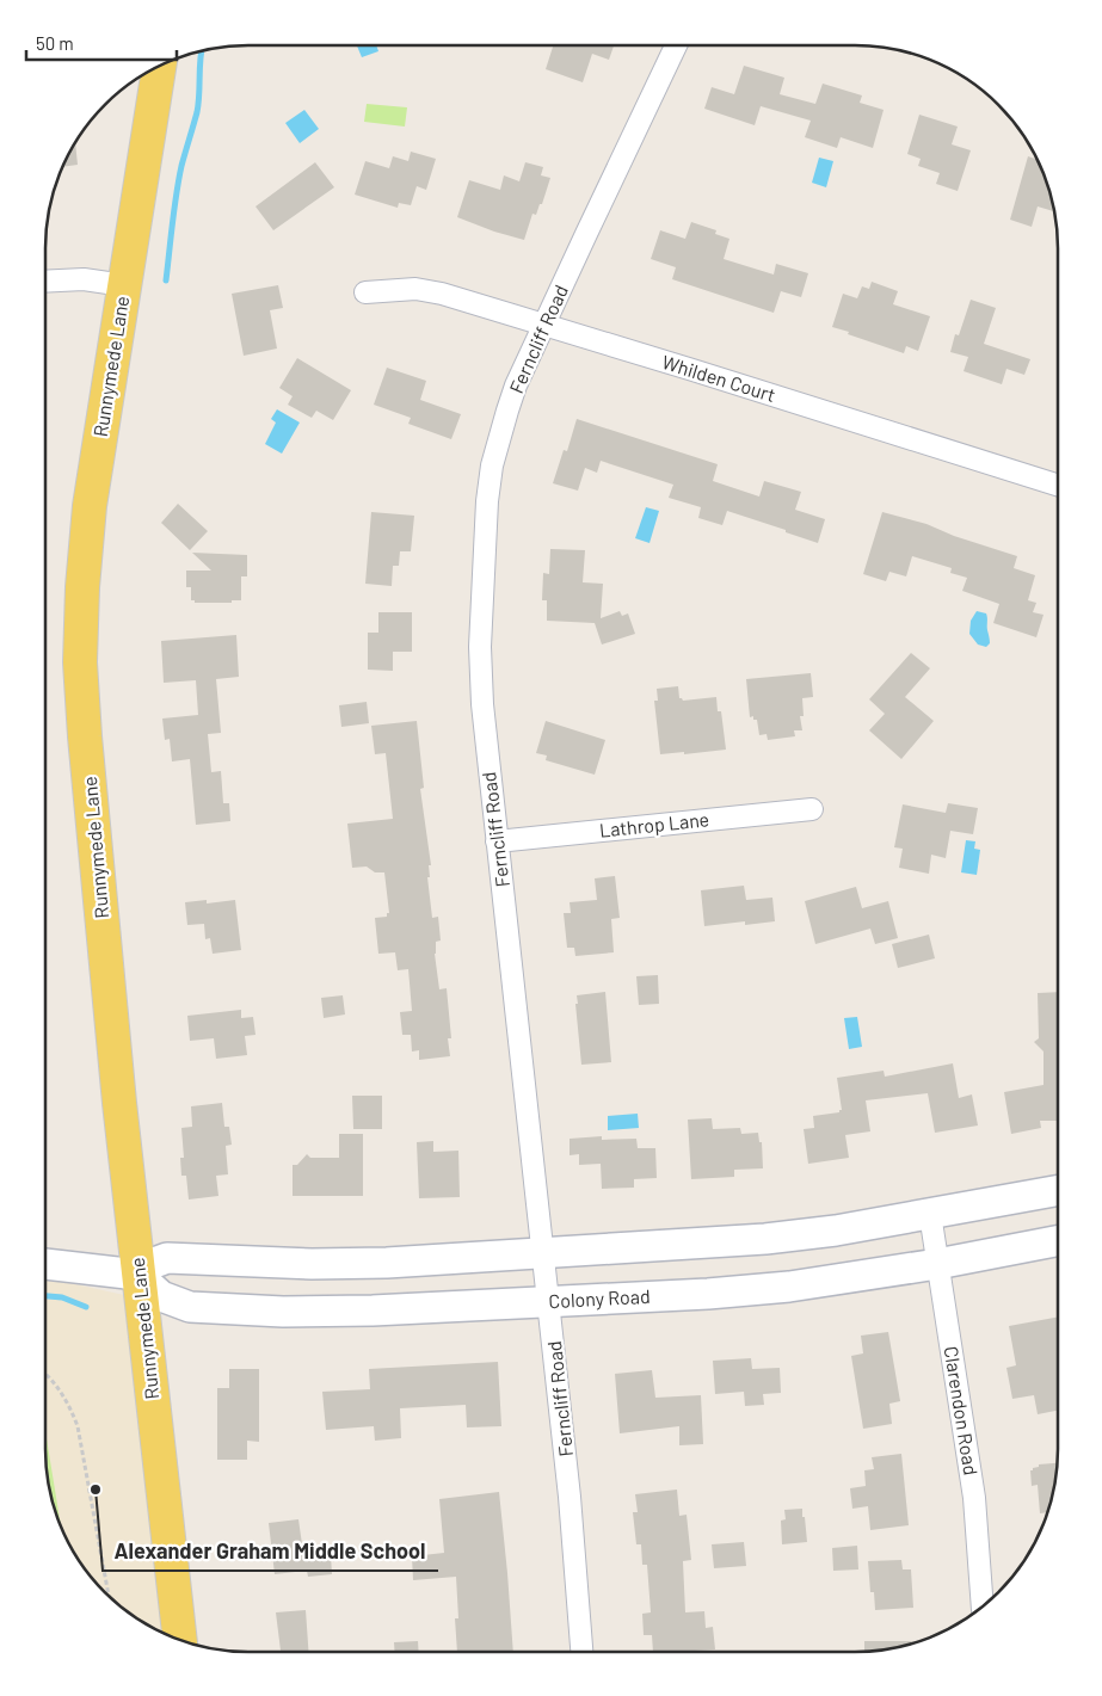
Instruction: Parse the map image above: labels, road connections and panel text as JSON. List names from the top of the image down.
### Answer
{
  "streets": {
    "main road": ["Runnymede Lane"],
    "street": [
      "Ferncliff Road",
      "Whilden Court",
      "Lathrop Lane",
      "Colony Road",
      "Clarendon Road"
    ]
  },
  "crossings": [
    ["Ferncliff Road", "Whilden Court"],
    ["Ferncliff Road", "Lathrop Lane"],
    ["Ferncliff Road", "Colony Road"],
    ["Runnymede Lane", "Colony Road"],
    ["Colony Road", "Clarendon Road"]
  ],
  "places": ["Alexander Graham Middle School"],
  "scale_bar": "50 m"
}
